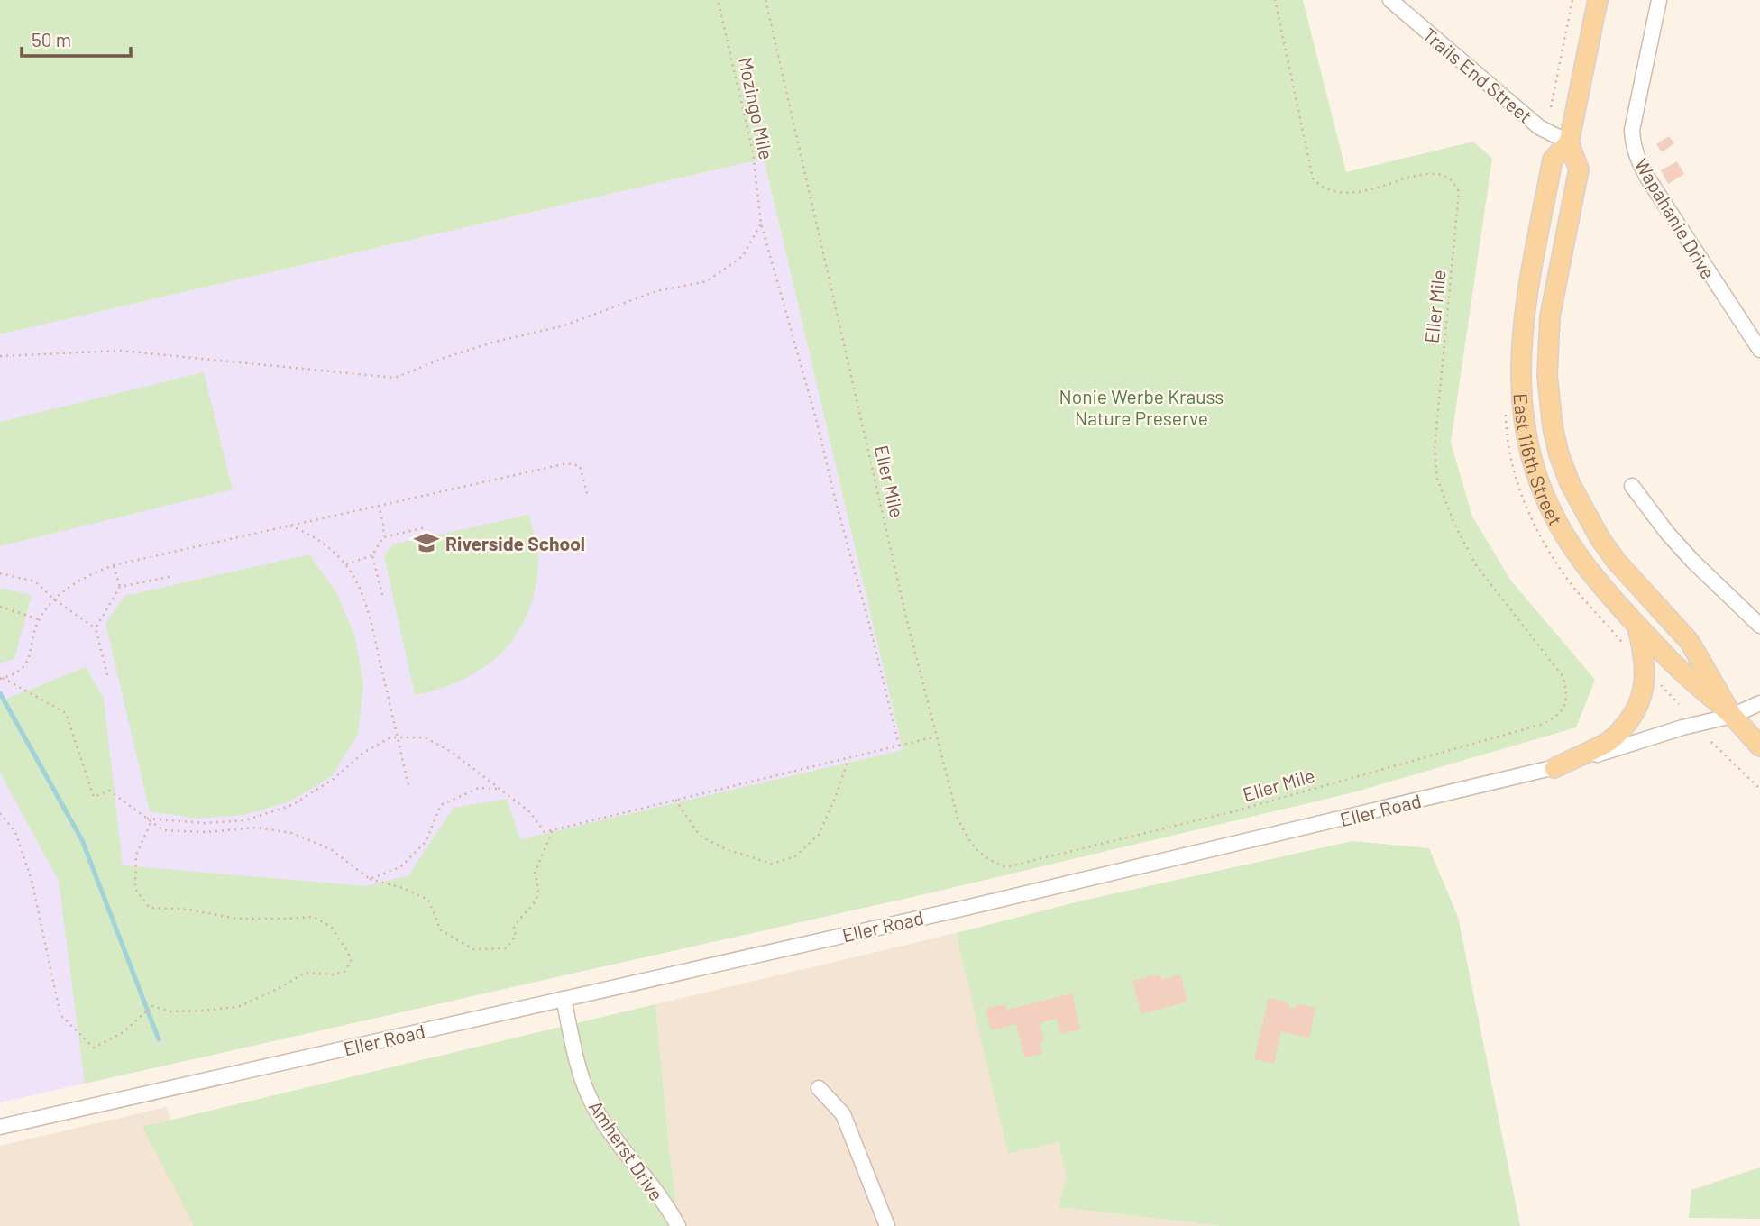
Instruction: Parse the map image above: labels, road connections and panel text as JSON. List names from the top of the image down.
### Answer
{
  "streets": {
    "main road": ["East 116th Street"],
    "street": [
      "Trails End Street",
      "Wapahanie Drive",
      "Eller Road",
      "Amherst Drive"
    ],
    "path": ["Mozingo Mile", "Eller Mile"]
  },
  "crossings": [
    ["Trails End Street", "East 116th Street"],
    ["East 116th Street", "Eller Road"],
    ["Eller Road", "Amherst Drive"]
  ],
  "parks": ["Nonie Werbe Krauss Nature Preserve"],
  "places": {
    "school or university": ["Riverside School"]
  },
  "scale_bar": "50 m"
}
